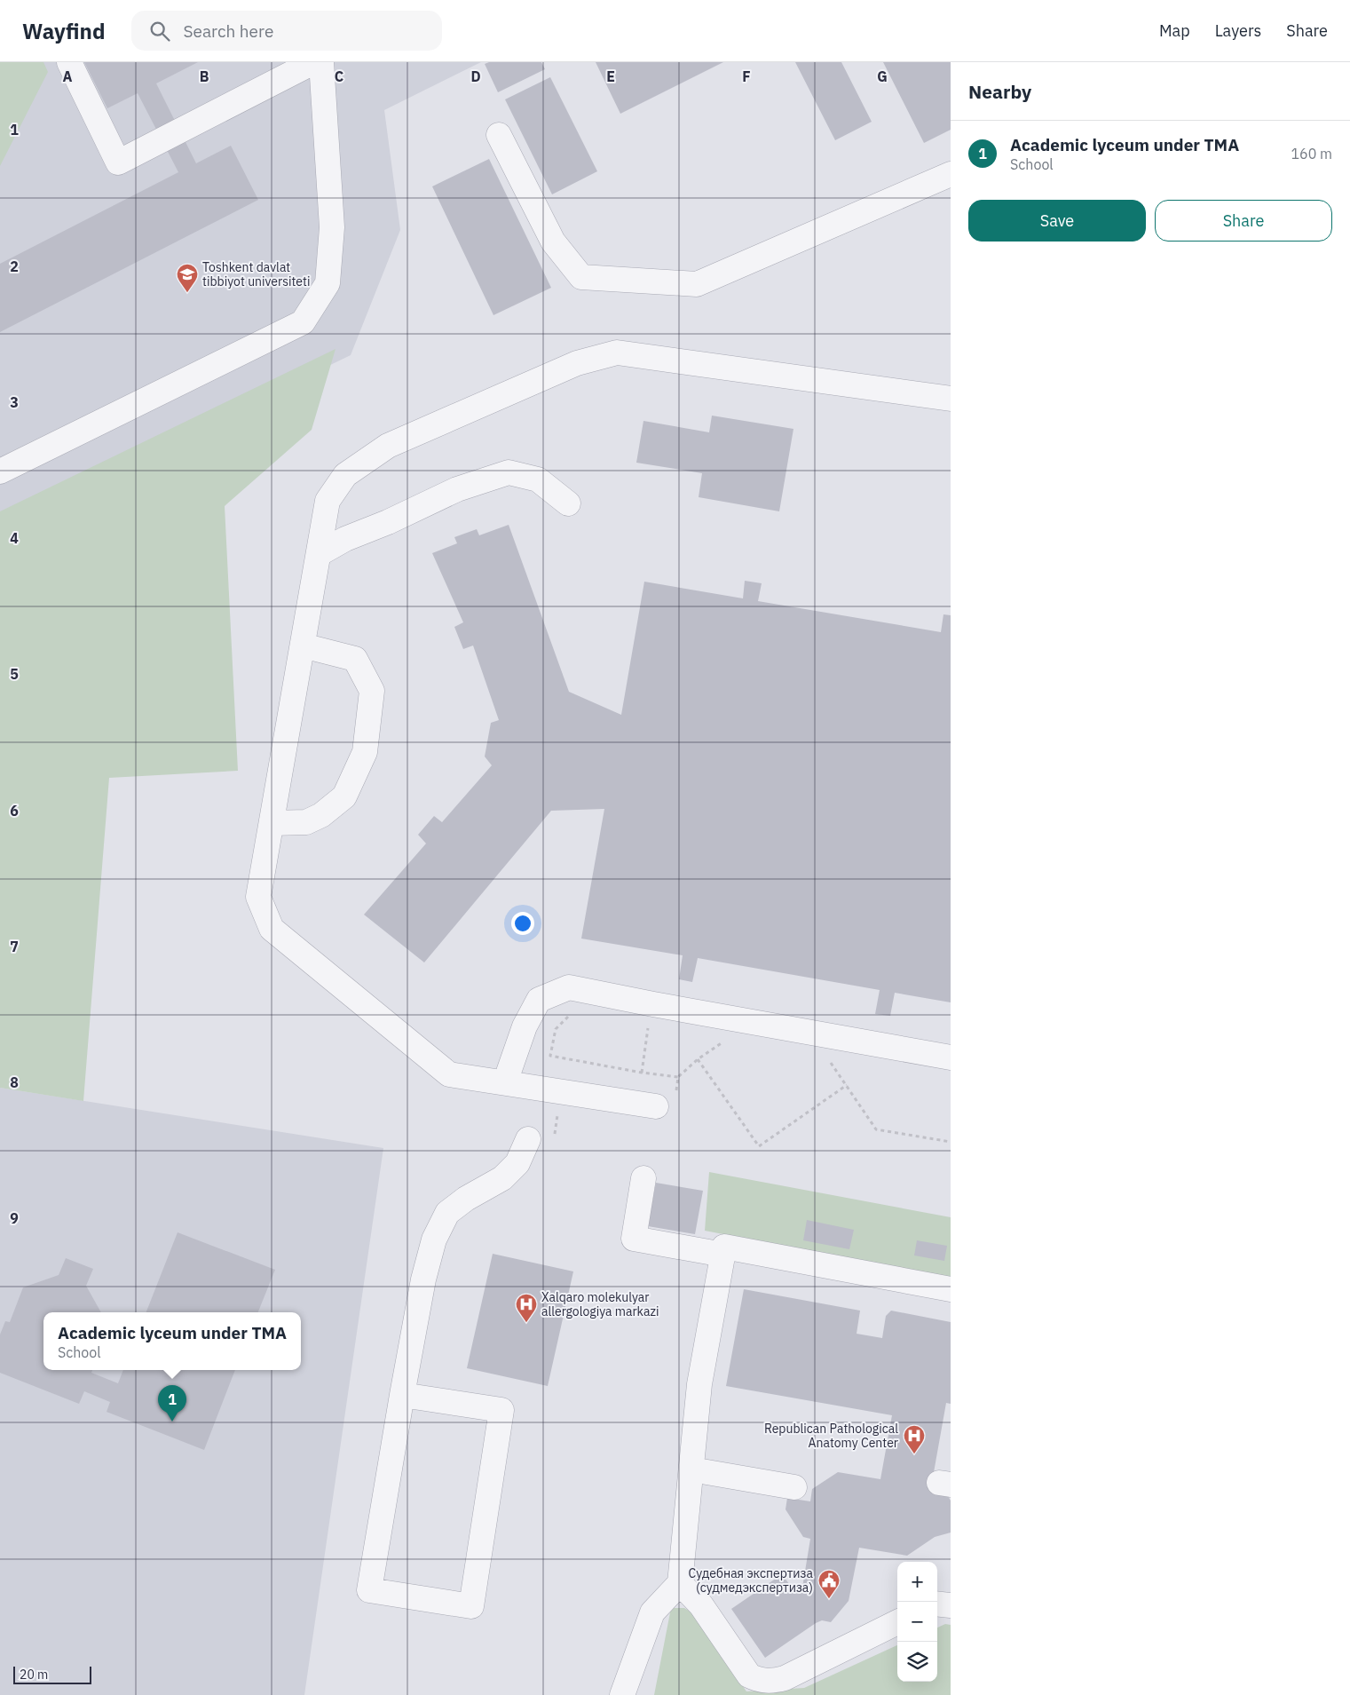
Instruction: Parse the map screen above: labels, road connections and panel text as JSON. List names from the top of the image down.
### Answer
{
  "places": {
    "school or university": ["Toshkent davlat tibbiyot universiteti"],
    "hospital": ["Xalqaro molekulyar allergologiya markazi", "Republican Pathological Anatomy Center"],
    "public building": ["Судебная экспертиза (судмедэкспертиза)"]
  },
  "scale_bar": "20 m",
  "page": {
    "header": "Wayfind",
    "search": "Search here",
    "nav": ["Map", "Layers", "Share"],
    "heading": "Nearby",
    "list": [
      {
        "mark": "1",
        "name": "Academic lyceum under TMA",
        "note": "School",
        "value": "160 m"
      }
    ],
    "buttons": ["Save", "Share"],
    "popup": ["Academic lyceum under TMA", "School"],
    "pins": "1",
    "map_buttons": ["+", "−"],
    "scale": "20 m"
  },
  "grid": {
    "columns": [
      "A",
      "B",
      "C",
      "D",
      "E",
      "F",
      "G"
    ],
    "rows": [
      "1",
      "2",
      "3",
      "4",
      "5",
      "6",
      "7",
      "8",
      "9"
    ]
  }
}
